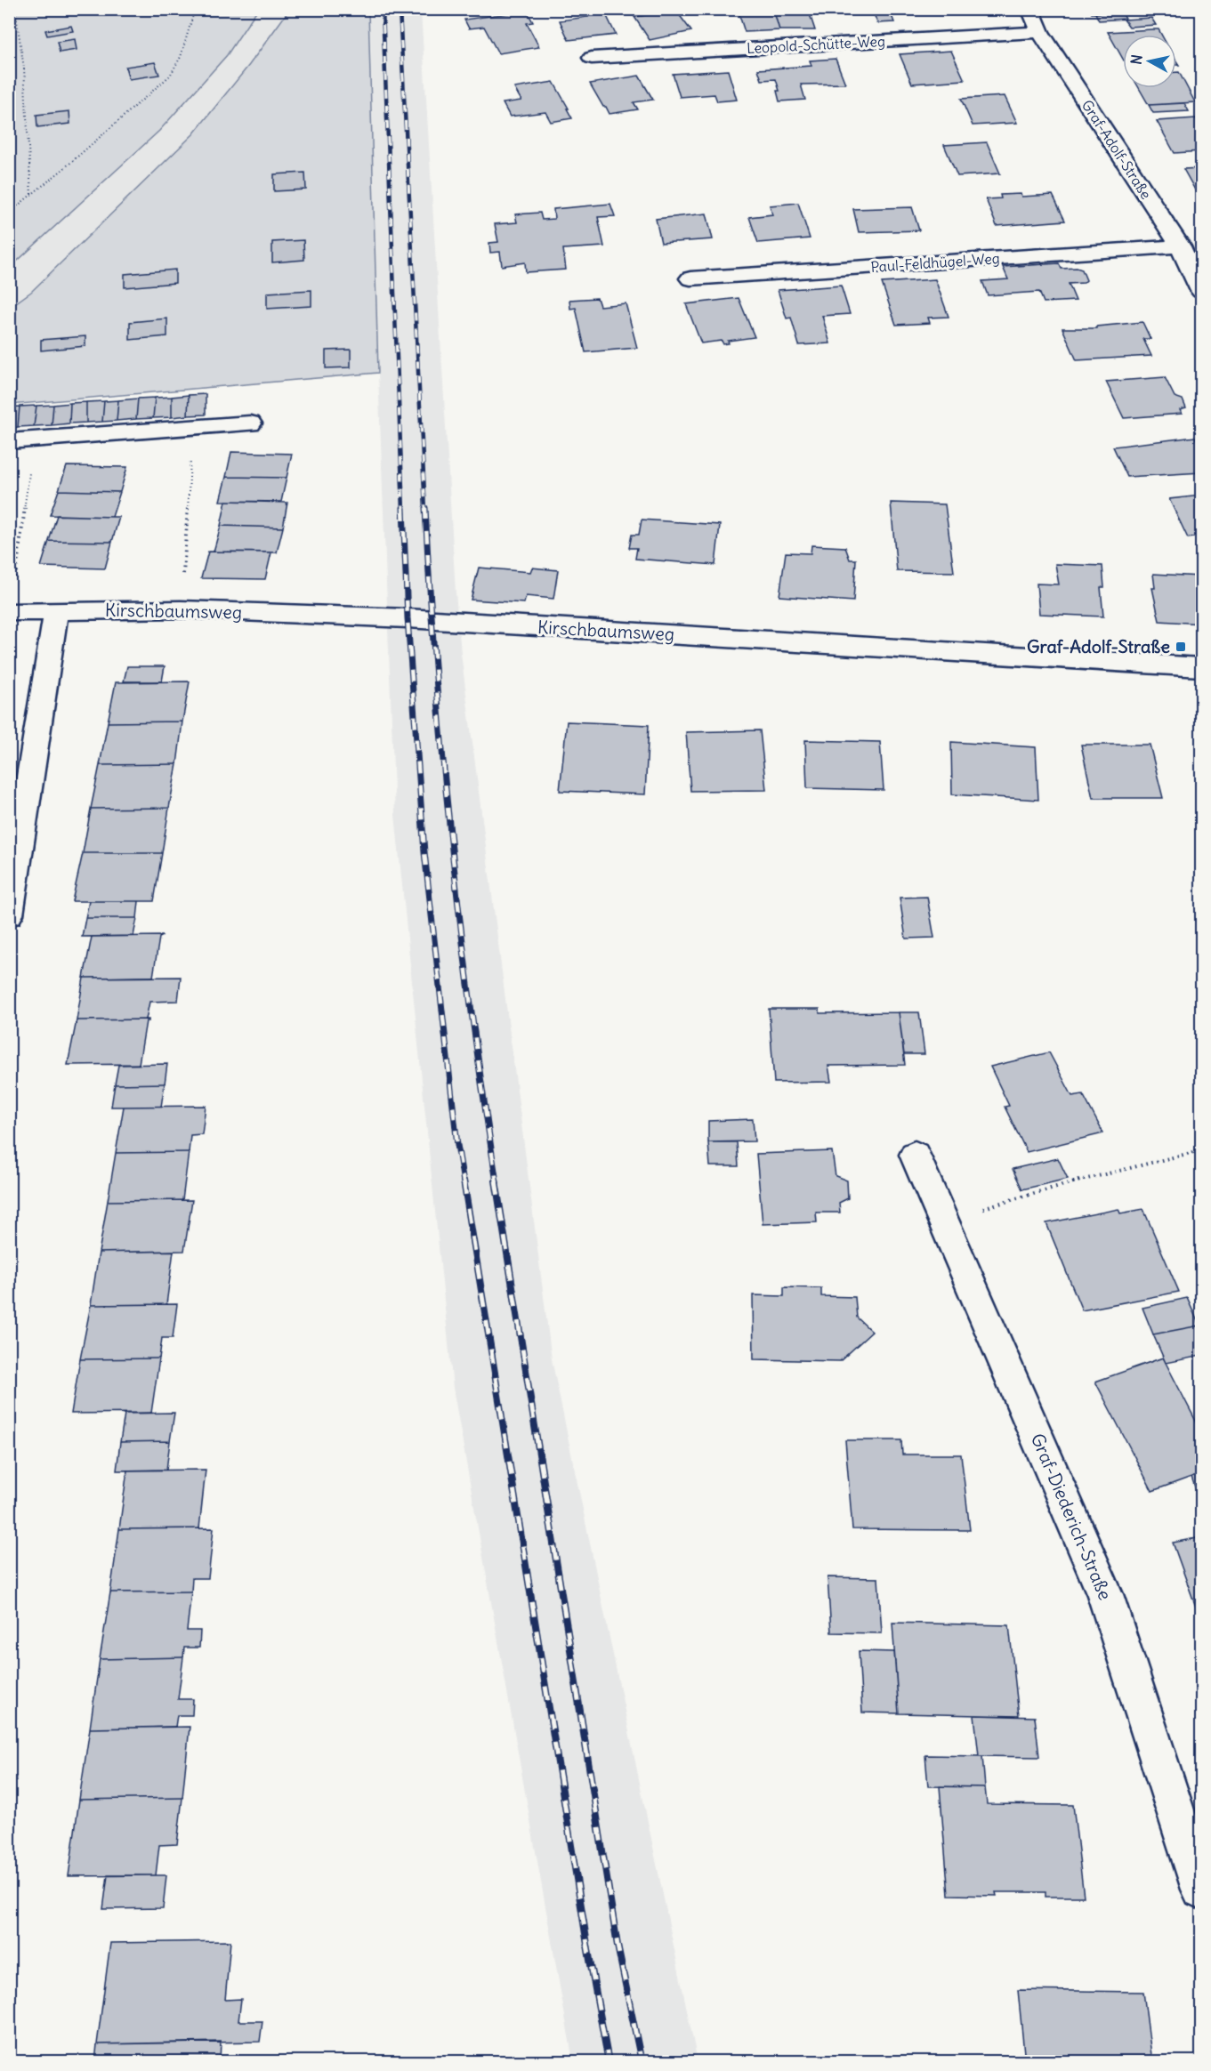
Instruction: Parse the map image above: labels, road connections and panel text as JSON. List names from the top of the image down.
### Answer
{
  "streets": {
    "street": [
      "Leopold-Schütte-Weg",
      "Graf-Adolf-Straße",
      "Paul-Feldhügel-Weg",
      "Kirschbaumsweg",
      "Graf-Diederich-Straße"
    ]
  },
  "crossings": [
    ["Leopold-Schütte-Weg", "Graf-Adolf-Straße"],
    ["Graf-Adolf-Straße", "Paul-Feldhügel-Weg"]
  ],
  "places": {
    "transit": ["Graf-Adolf-Straße"]
  },
  "north": "left"
}
